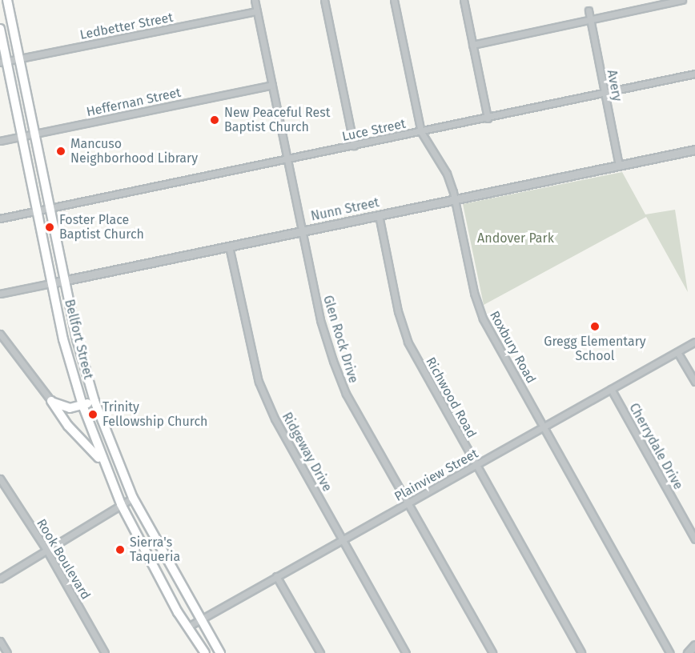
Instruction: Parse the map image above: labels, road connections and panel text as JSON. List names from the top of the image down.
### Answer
{
  "streets": {
    "main road": ["Bellfort Street"],
    "street": [
      "Ledbetter Street",
      "Avery",
      "Heffernan Street",
      "Luce Street",
      "Nunn Street",
      "Glen Rock Drive",
      "Roxbury Road",
      "Richwood Road",
      "Cherrydale Drive",
      "Ridgeway Drive",
      "Plainview Street",
      "Rook Boulevard"
    ]
  },
  "crossings": [
    ["Ledbetter Street", "Bellfort Street"],
    ["Ledbetter Street", "Glen Rock Drive"],
    ["Avery", "Luce Street"],
    ["Avery", "Nunn Street"],
    ["Heffernan Street", "Bellfort Street"],
    ["Heffernan Street", "Glen Rock Drive"],
    ["Luce Street", "Bellfort Street"],
    ["Luce Street", "Glen Rock Drive"],
    ["Luce Street", "Roxbury Road"],
    ["Nunn Street", "Bellfort Street"],
    ["Nunn Street", "Glen Rock Drive"],
    ["Nunn Street", "Roxbury Road"],
    ["Nunn Street", "Richwood Road"],
    ["Nunn Street", "Ridgeway Drive"],
    ["Bellfort Street", "Plainview Street"],
    ["Glen Rock Drive", "Plainview Street"],
    ["Roxbury Road", "Plainview Street"],
    ["Richwood Road", "Plainview Street"],
    ["Cherrydale Drive", "Plainview Street"],
    ["Ridgeway Drive", "Plainview Street"]
  ],
  "parks": ["Andover Park"],
  "places": [
    "New Peaceful Rest Baptist Church",
    "Mancuso Neighborhood Library",
    "Foster Place Baptist Church",
    "Gregg Elementary School",
    "Trinity Fellowship Church",
    "Sierra's Taqueria"
  ]
}
